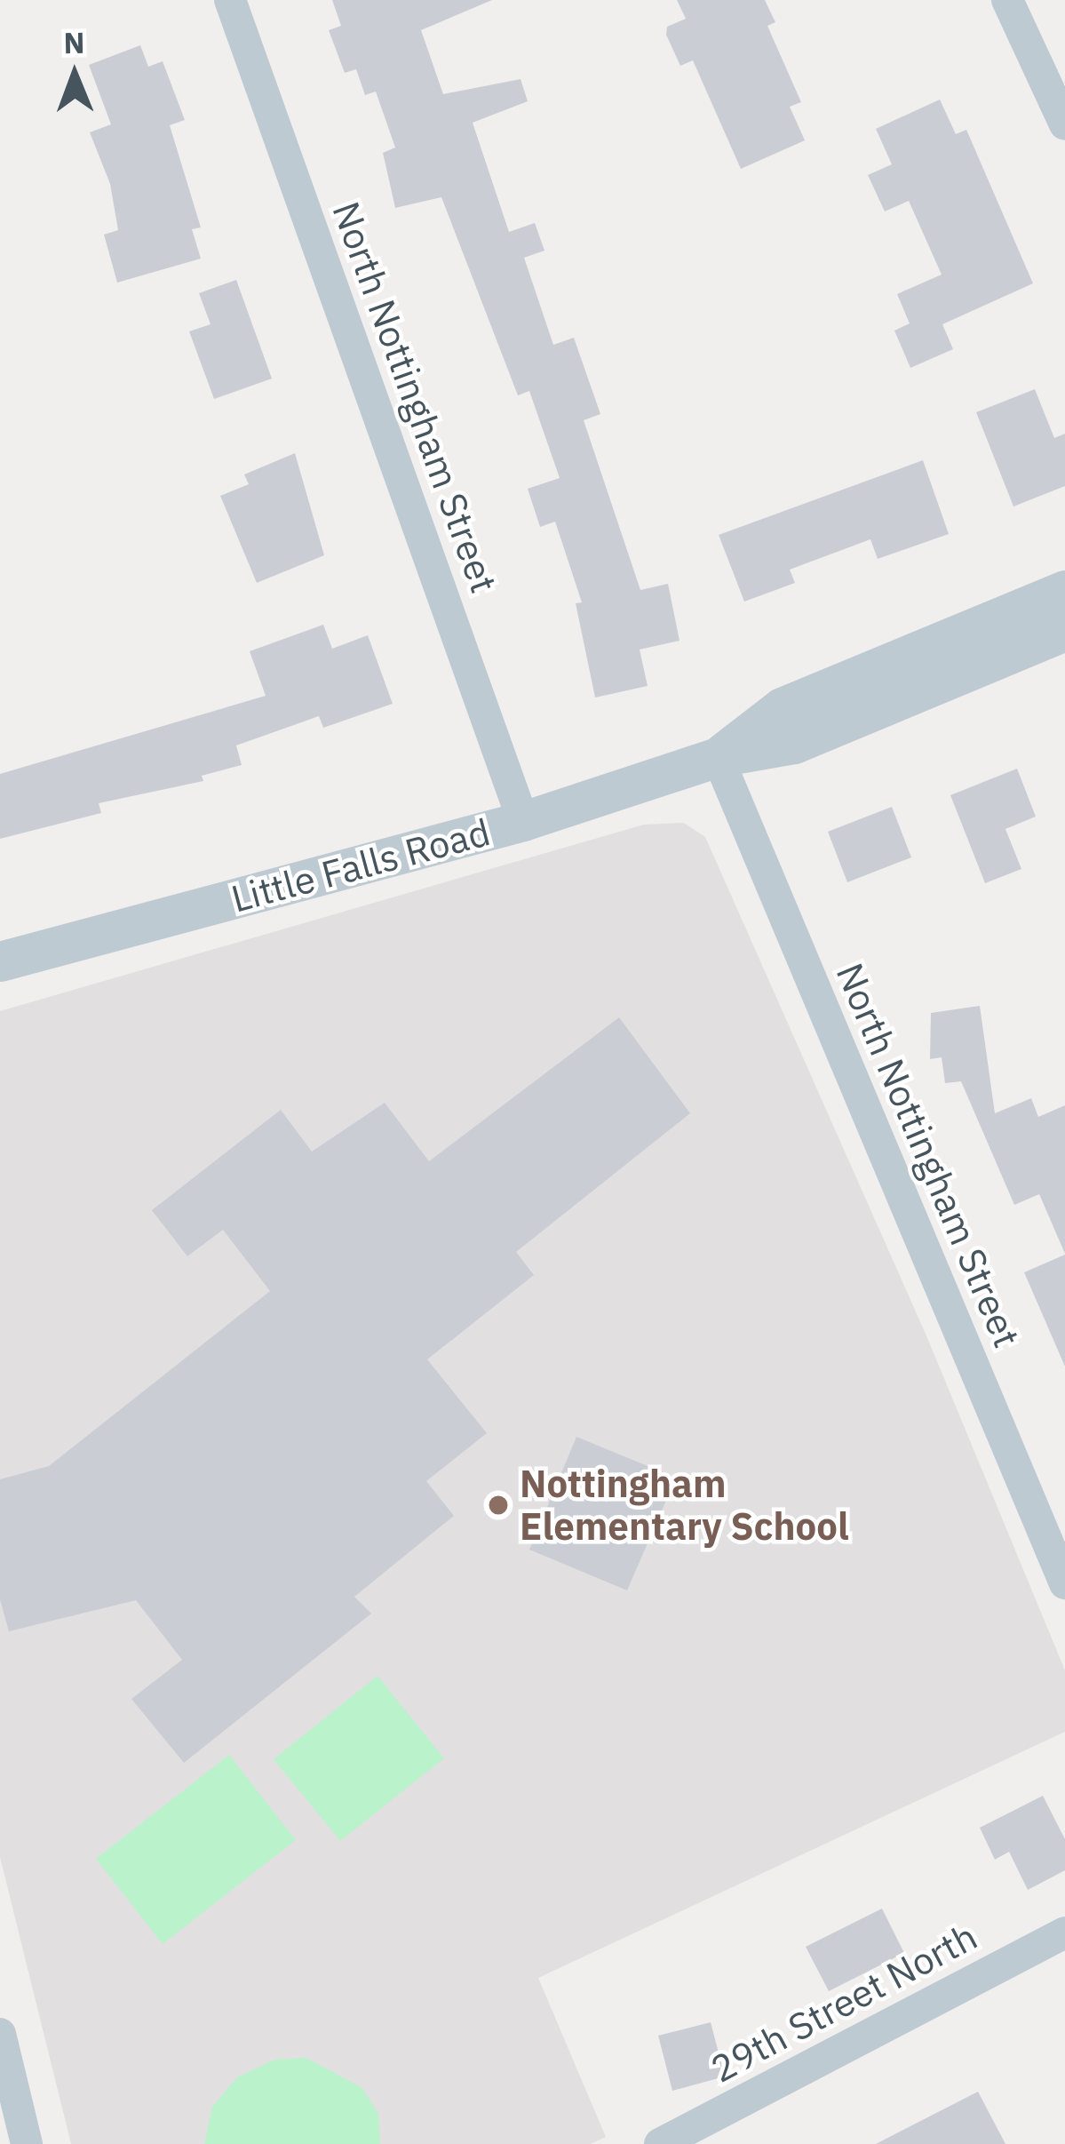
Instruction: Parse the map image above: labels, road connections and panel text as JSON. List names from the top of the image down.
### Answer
{
  "streets": {
    "street": ["North Nottingham Street", "Little Falls Road", "29th Street North"]
  },
  "crossings": [
    ["North Nottingham Street", "Little Falls Road"]
  ],
  "places": ["Nottingham Elementary School"],
  "north": "top"
}
